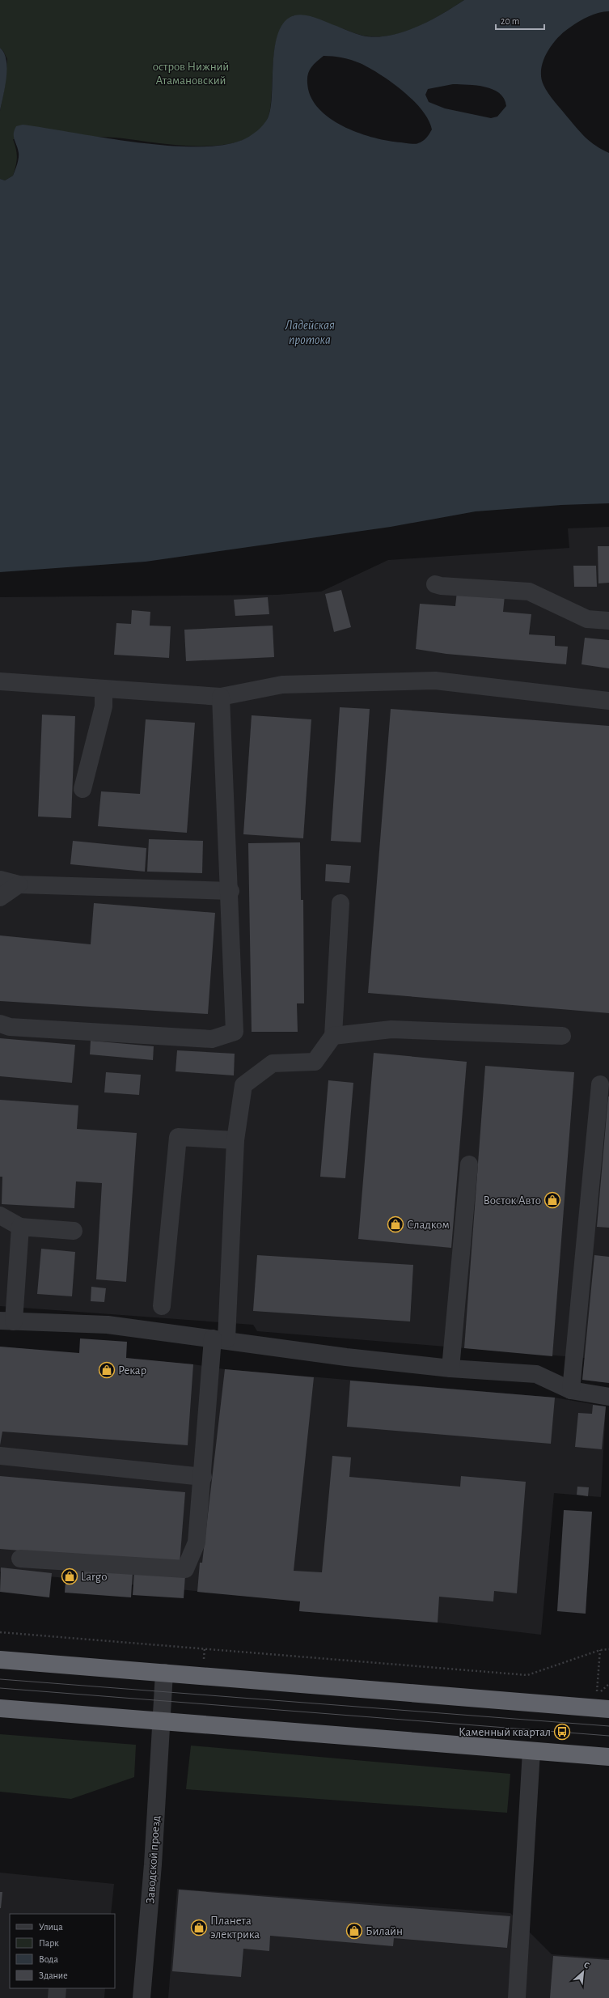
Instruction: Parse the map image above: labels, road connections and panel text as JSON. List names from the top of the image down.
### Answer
{
  "streets": {
    "street": ["Заводской проезд"]
  },
  "water": ["Ладейская протока"],
  "parks": ["остров Нижний Атамановский"],
  "places": {
    "shop": [
      "Восток Авто",
      "Сладком",
      "Рекар",
      "Largo",
      "Планета электрика",
      "Билайн"
    ],
    "bus stop": ["Каменный квартал"]
  },
  "legend": [
    "Улица",
    "Парк",
    "Вода",
    "Здание"
  ],
  "scale_bar": "20 m",
  "north": "top right"
}
